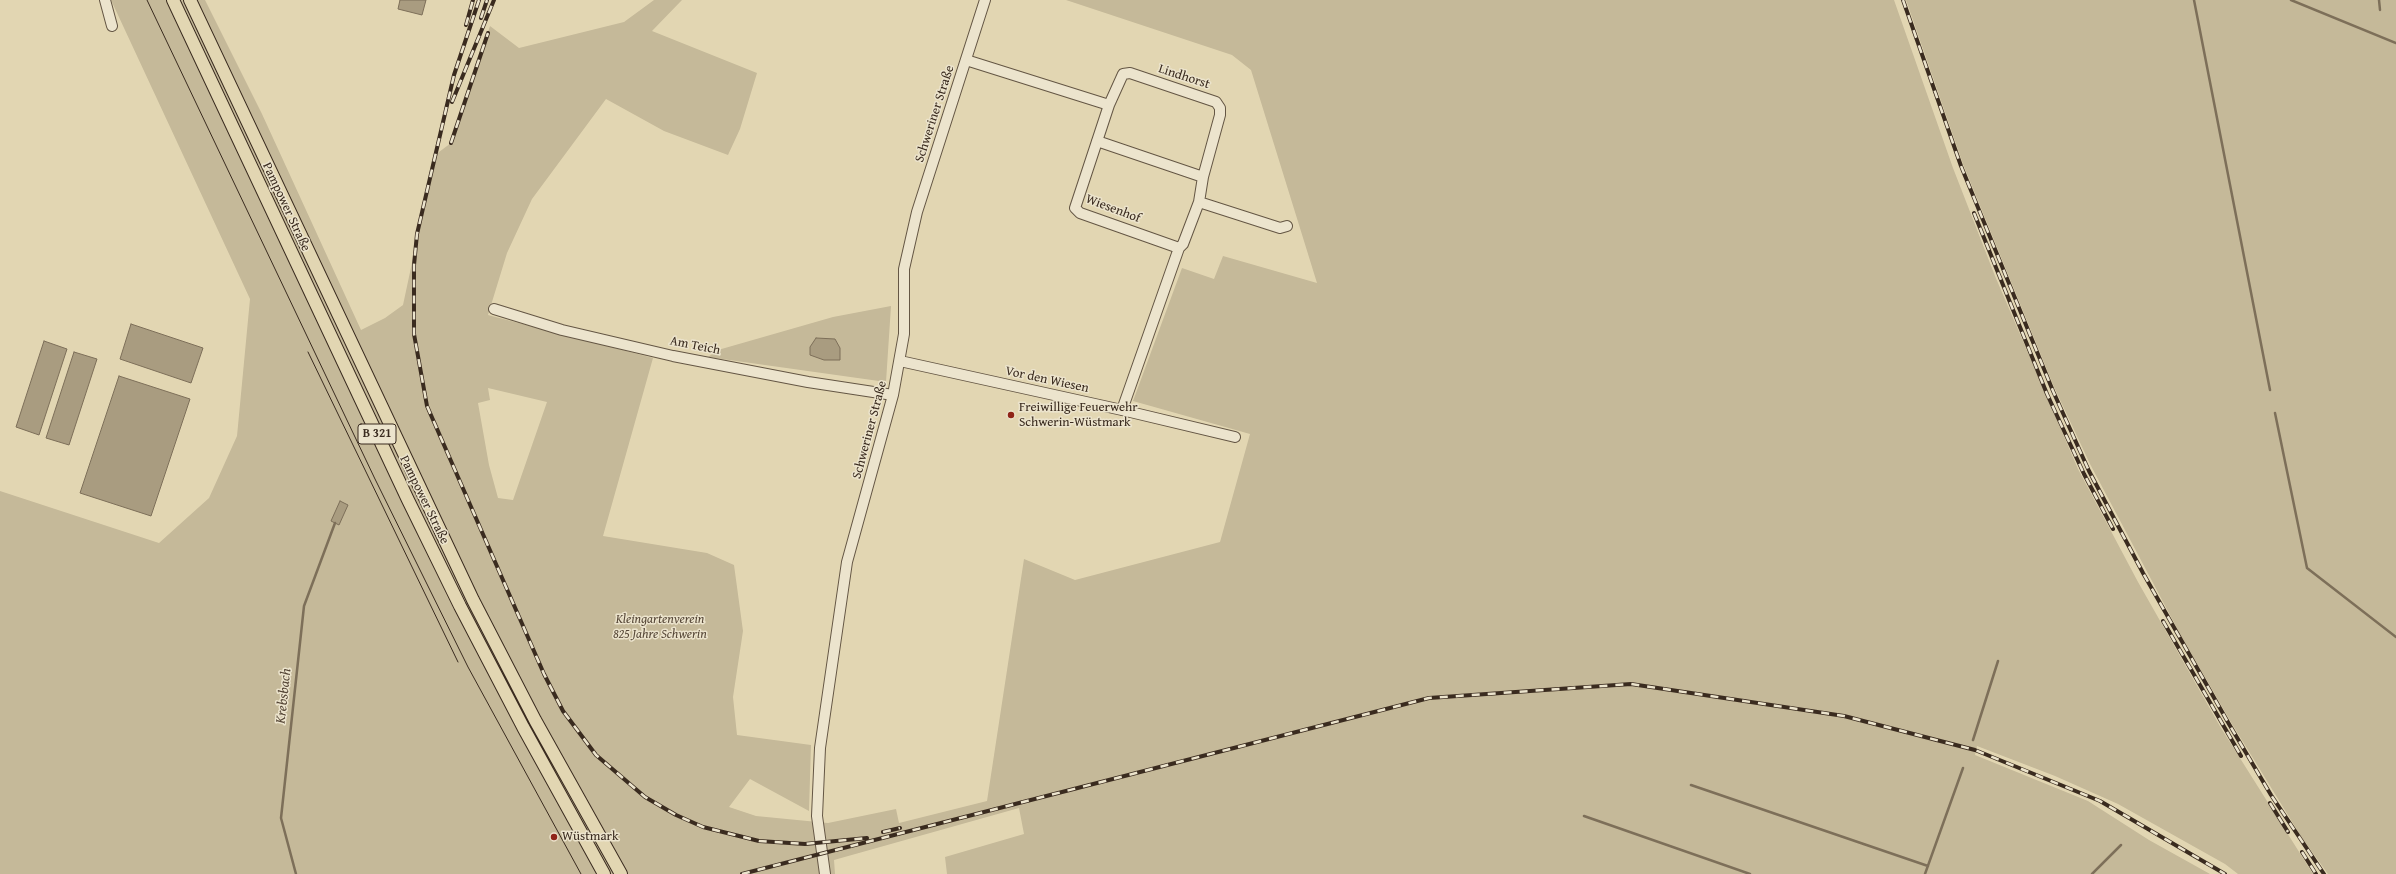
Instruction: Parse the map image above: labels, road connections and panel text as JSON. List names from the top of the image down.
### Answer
{
  "streets": {
    "main road": ["Pampower Straße", "B 321"],
    "street": [
      "Lindhorst",
      "Schweriner Straße",
      "Wiesenhof",
      "Am Teich",
      "Vor den Wiesen"
    ]
  },
  "crossings": [
    ["Lindhorst", "Wiesenhof"],
    ["Schweriner Straße", "Am Teich"],
    ["Schweriner Straße", "Vor den Wiesen"]
  ],
  "water": ["Krebsbach"],
  "parks": ["Kleingartenverein 825 Jahre Schwerin"],
  "places": ["Freiwillige Feuerwehr Schwerin-Wüstmark", "Wüstmark"]
}
